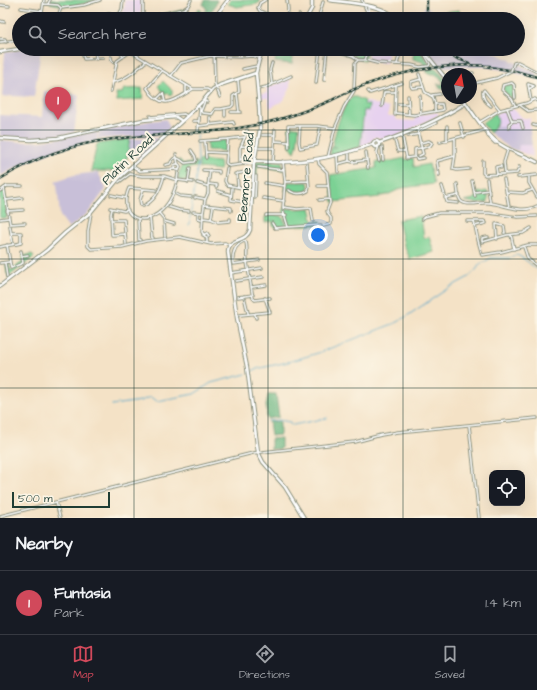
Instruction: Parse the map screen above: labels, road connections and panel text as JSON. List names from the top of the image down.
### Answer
{
  "streets": {
    "main road": ["Platin Road", "Beamore Road"]
  },
  "crossings": [
    ["Platin Road", "Beamore Road"]
  ],
  "scale_bar": "500 m",
  "north": "top",
  "page": {
    "search": "Search here",
    "pins": "1",
    "scale": "500 m",
    "heading": "Nearby",
    "list": [
      {
        "mark": "1",
        "name": "Funtasia",
        "note": "Park",
        "value": "1.4 km"
      }
    ],
    "nav": ["Map", "Directions", "Saved"]
  }
}
